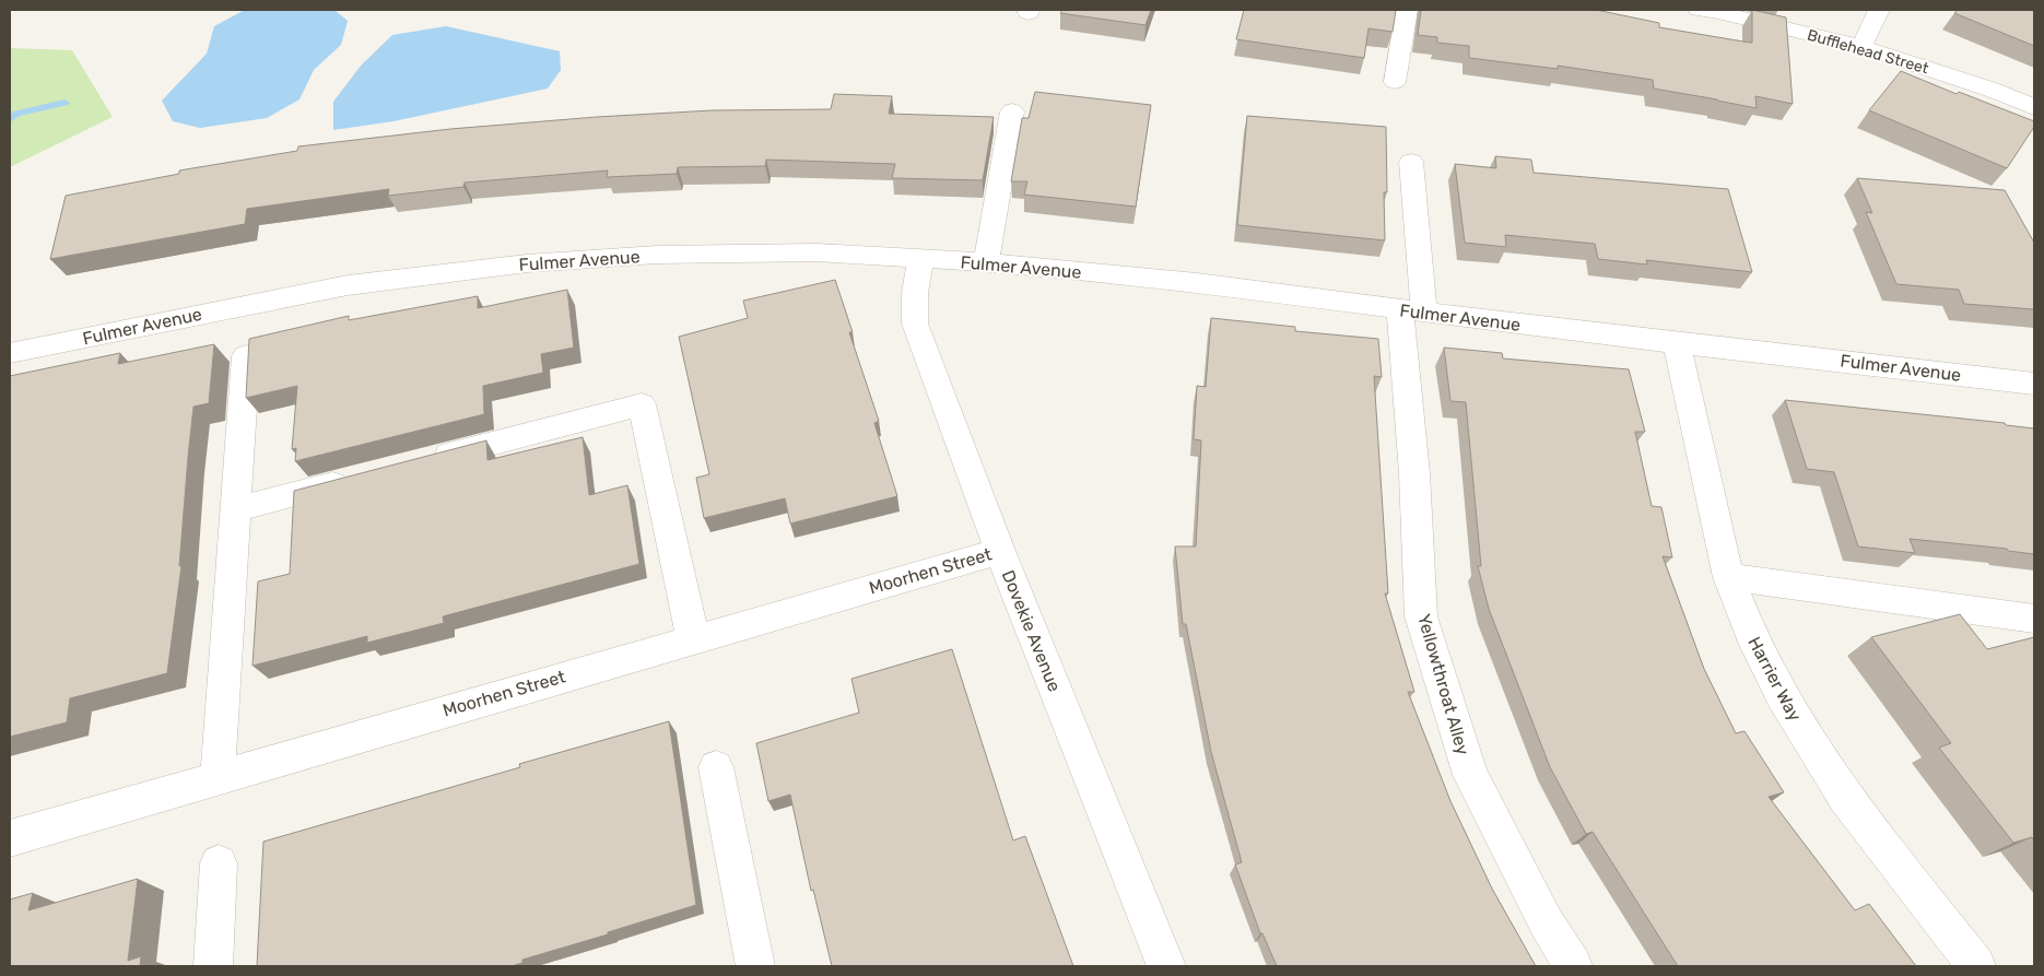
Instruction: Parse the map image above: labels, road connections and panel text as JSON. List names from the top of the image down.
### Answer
{
  "streets": {
    "street": [
      "Bufflehead Street",
      "Fulmer Avenue",
      "Moorhen Street",
      "Dovekie Avenue",
      "Harrier Way",
      "Yellowthroat Alley"
    ]
  },
  "crossings": [
    ["Fulmer Avenue", "Dovekie Avenue"],
    ["Fulmer Avenue", "Harrier Way"],
    ["Fulmer Avenue", "Yellowthroat Alley"],
    ["Moorhen Street", "Dovekie Avenue"]
  ]
}
